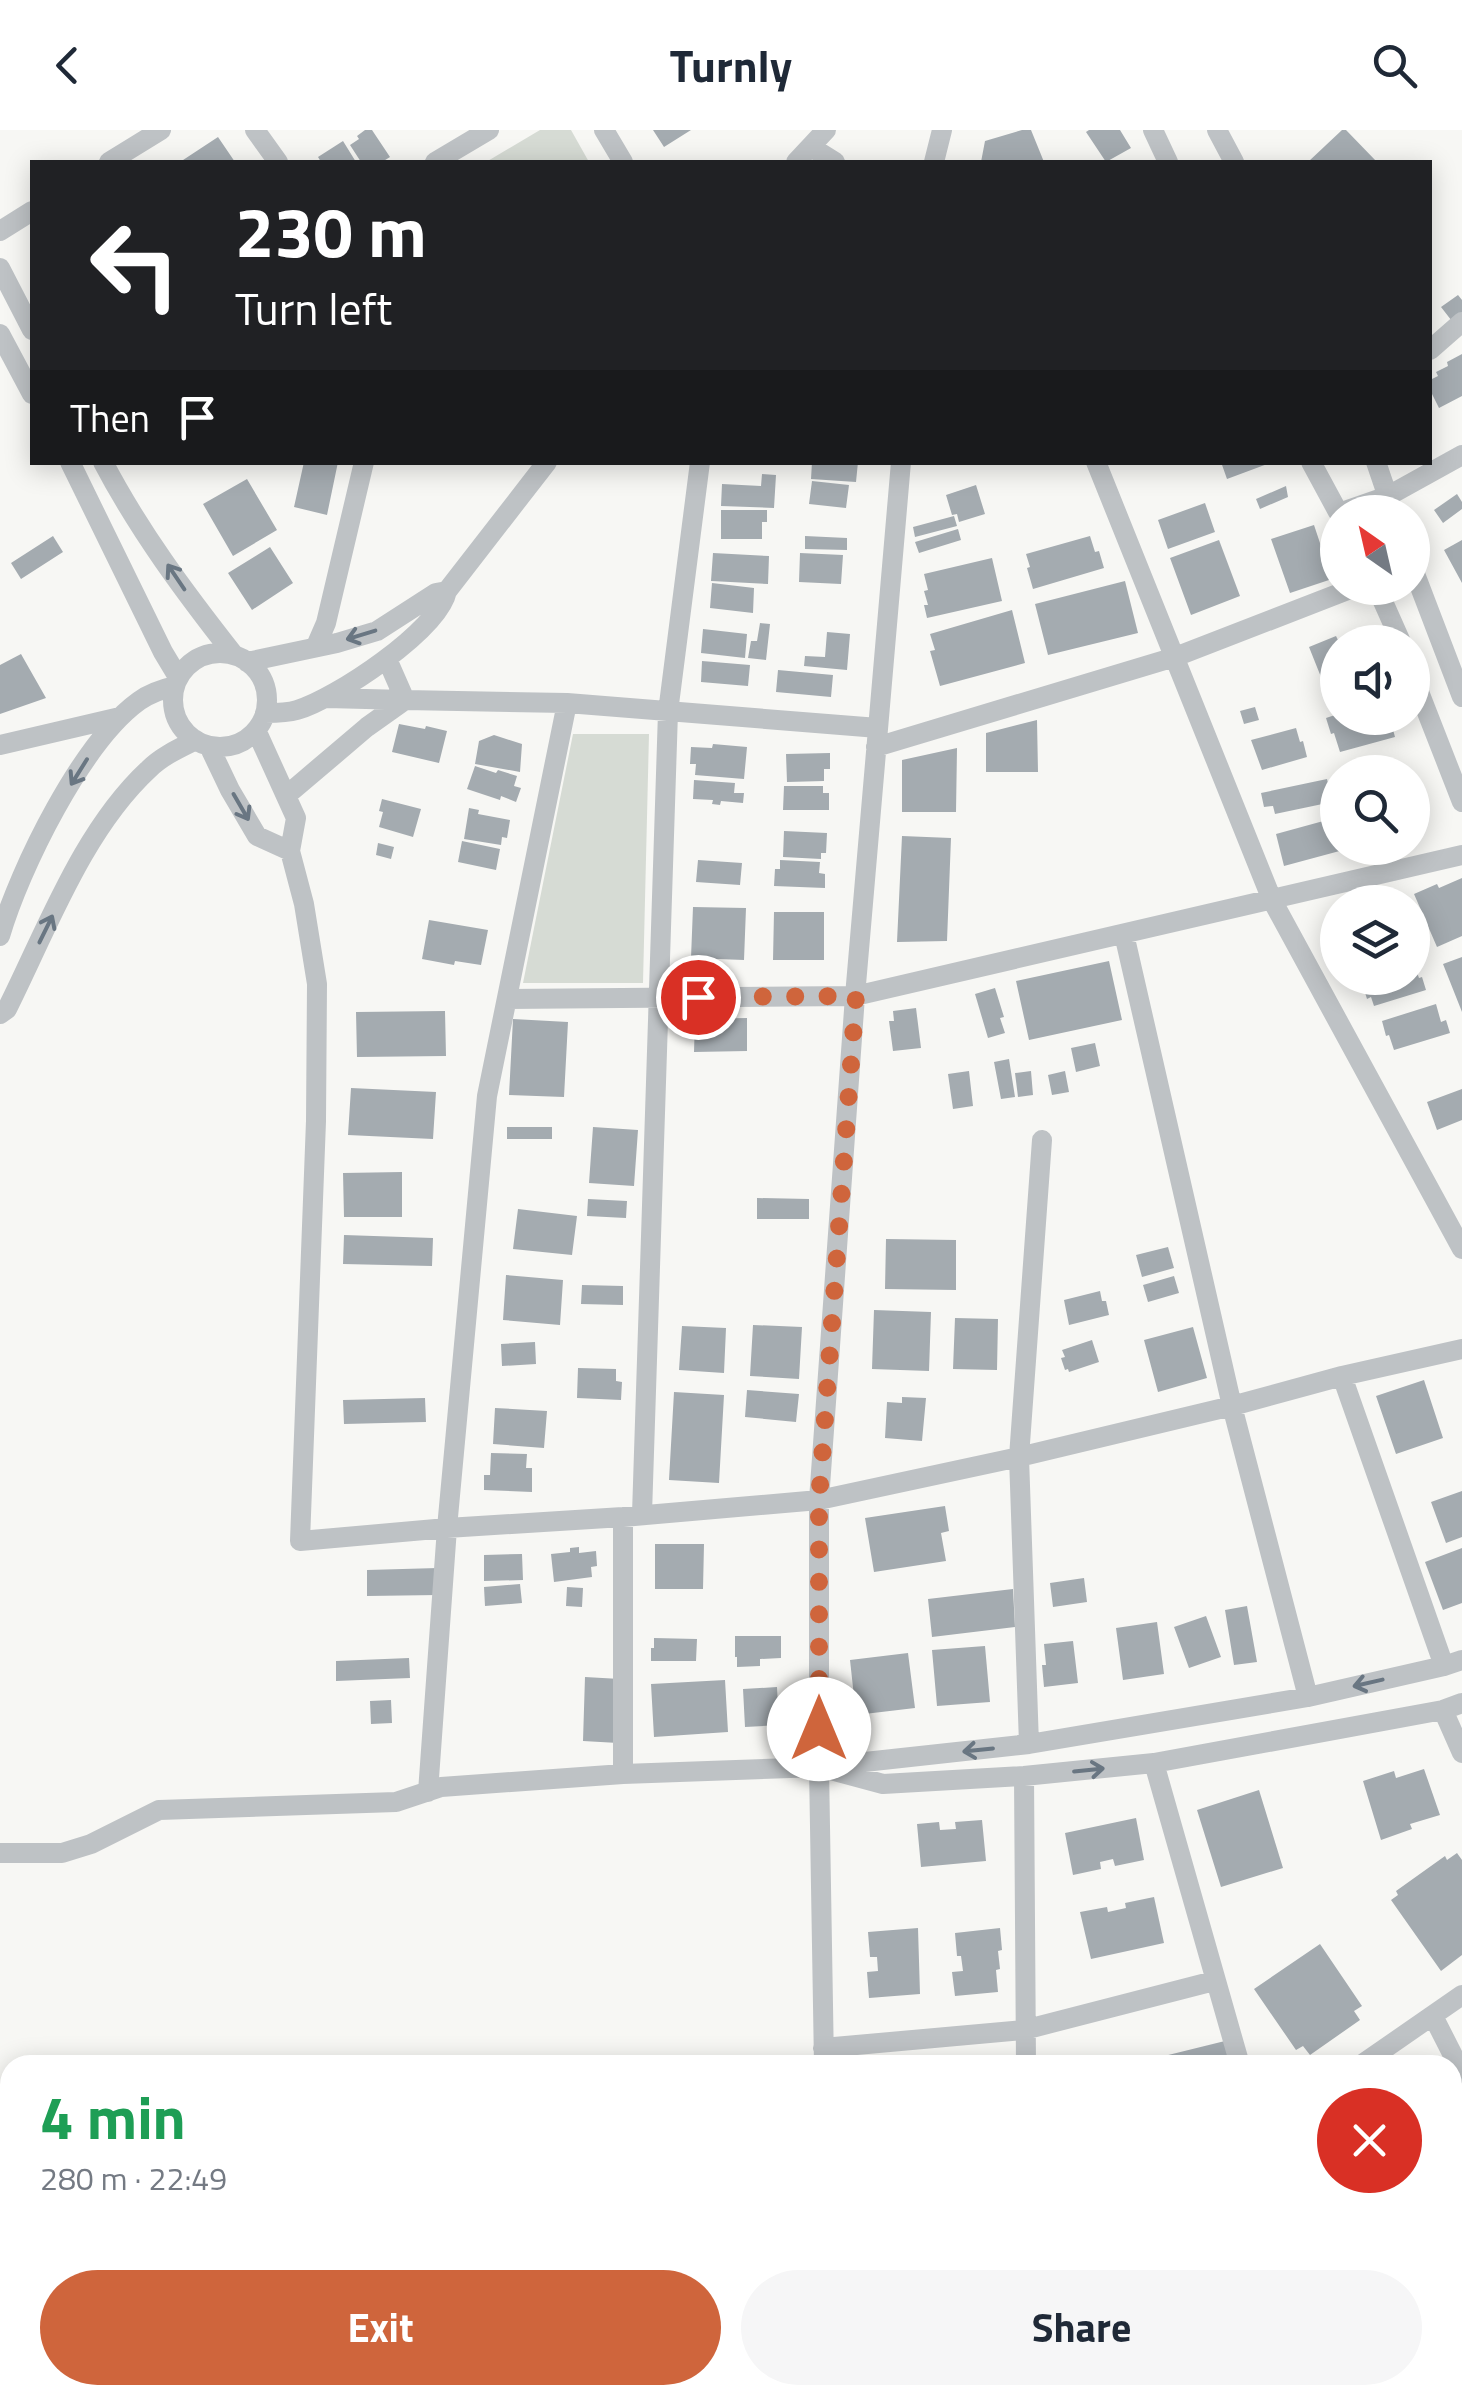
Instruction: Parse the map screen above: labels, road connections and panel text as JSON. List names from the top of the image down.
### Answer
{
  "north": "top left",
  "page": {
    "header": "Turnly",
    "turn": ["230 m", "Turn left"],
    "then": "Then",
    "heading": ["4 min", "280 m · 22:49"],
    "buttons": ["Exit", "Share"]
  }
}
